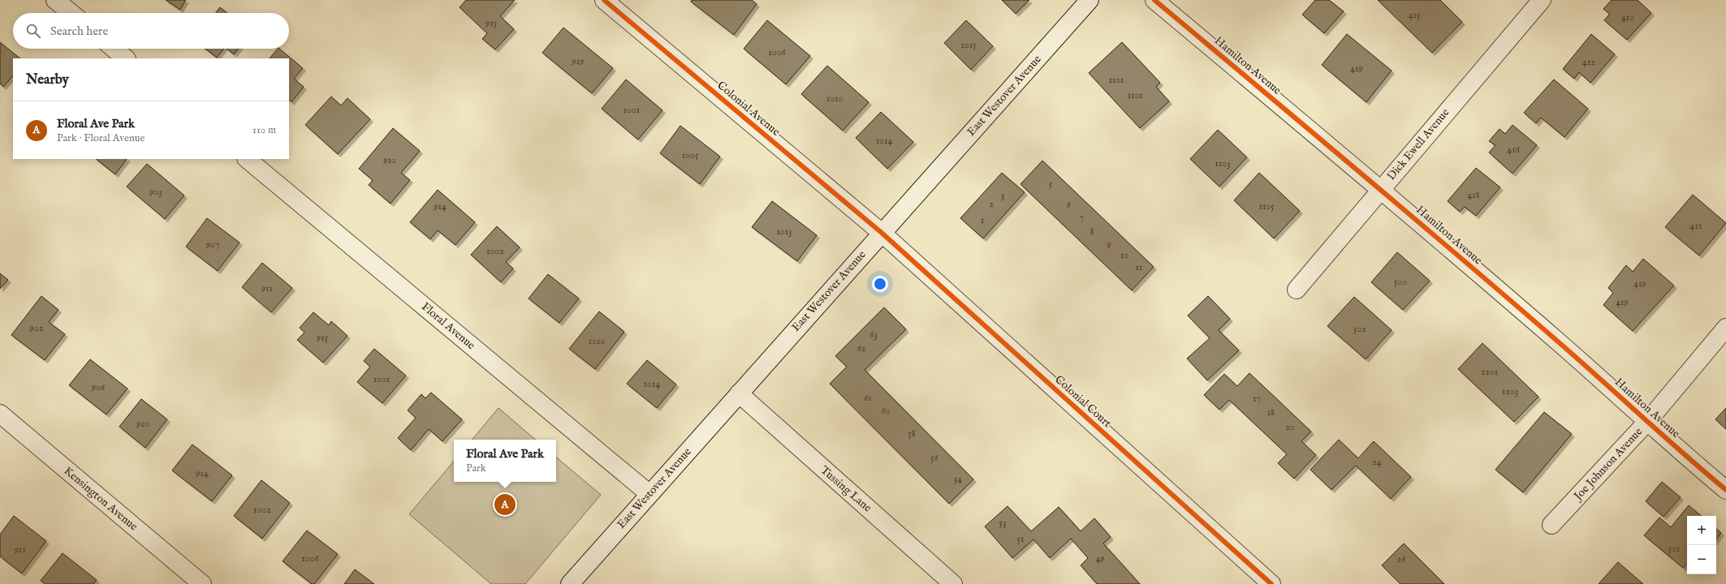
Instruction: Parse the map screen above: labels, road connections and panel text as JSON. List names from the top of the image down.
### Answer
{
  "streets": {
    "street": [
      "Hamilton Avenue",
      "East Westover Avenue",
      "Colonial Avenue",
      "Dick Ewell Avenue",
      "Floral Avenue",
      "Colonial Court",
      "Joe Johnson Avenue",
      "Tussing Lane",
      "Kensington Avenue"
    ]
  },
  "crossings": [
    ["Hamilton Avenue", "Dick Ewell Avenue"],
    ["Hamilton Avenue", "Joe Johnson Avenue"],
    ["East Westover Avenue", "Colonial Avenue"],
    ["East Westover Avenue", "Floral Avenue"],
    ["East Westover Avenue", "Colonial Court"],
    ["East Westover Avenue", "Tussing Lane"],
    ["Colonial Avenue", "Colonial Court"]
  ],
  "house_numbers": [
    "415",
    "410",
    "915",
    "1015",
    "1006",
    "919",
    "412",
    "419",
    "1101",
    "1101",
    "1010",
    "1001",
    "1014",
    "416",
    "1005",
    "910",
    "1103",
    "5",
    "903",
    "3",
    "418",
    "2",
    "6",
    "914",
    "1105",
    "7",
    "1",
    "411",
    "1013",
    "8",
    "907",
    "9",
    "1002",
    "10",
    "11",
    "500",
    "419",
    "911",
    "419",
    "902",
    "502",
    "63",
    "915",
    "1010",
    "62",
    "1201",
    "1001",
    "1014",
    "906",
    "1203",
    "61",
    "17",
    "60",
    "18",
    "910",
    "20",
    "58",
    "56",
    "24",
    "914",
    "54",
    "1002",
    "53",
    "51",
    "501",
    "911",
    "1006",
    "49",
    "26"
  ],
  "page": {
    "search": "Search here",
    "heading": "Nearby",
    "list": [
      {
        "mark": "A",
        "name": "Floral Ave Park",
        "note": "Park · Floral Avenue",
        "value": "110 m"
      }
    ],
    "popup": ["Floral Ave Park", "Park"],
    "pins": "A",
    "map_buttons": ["+", "−"]
  }
}
